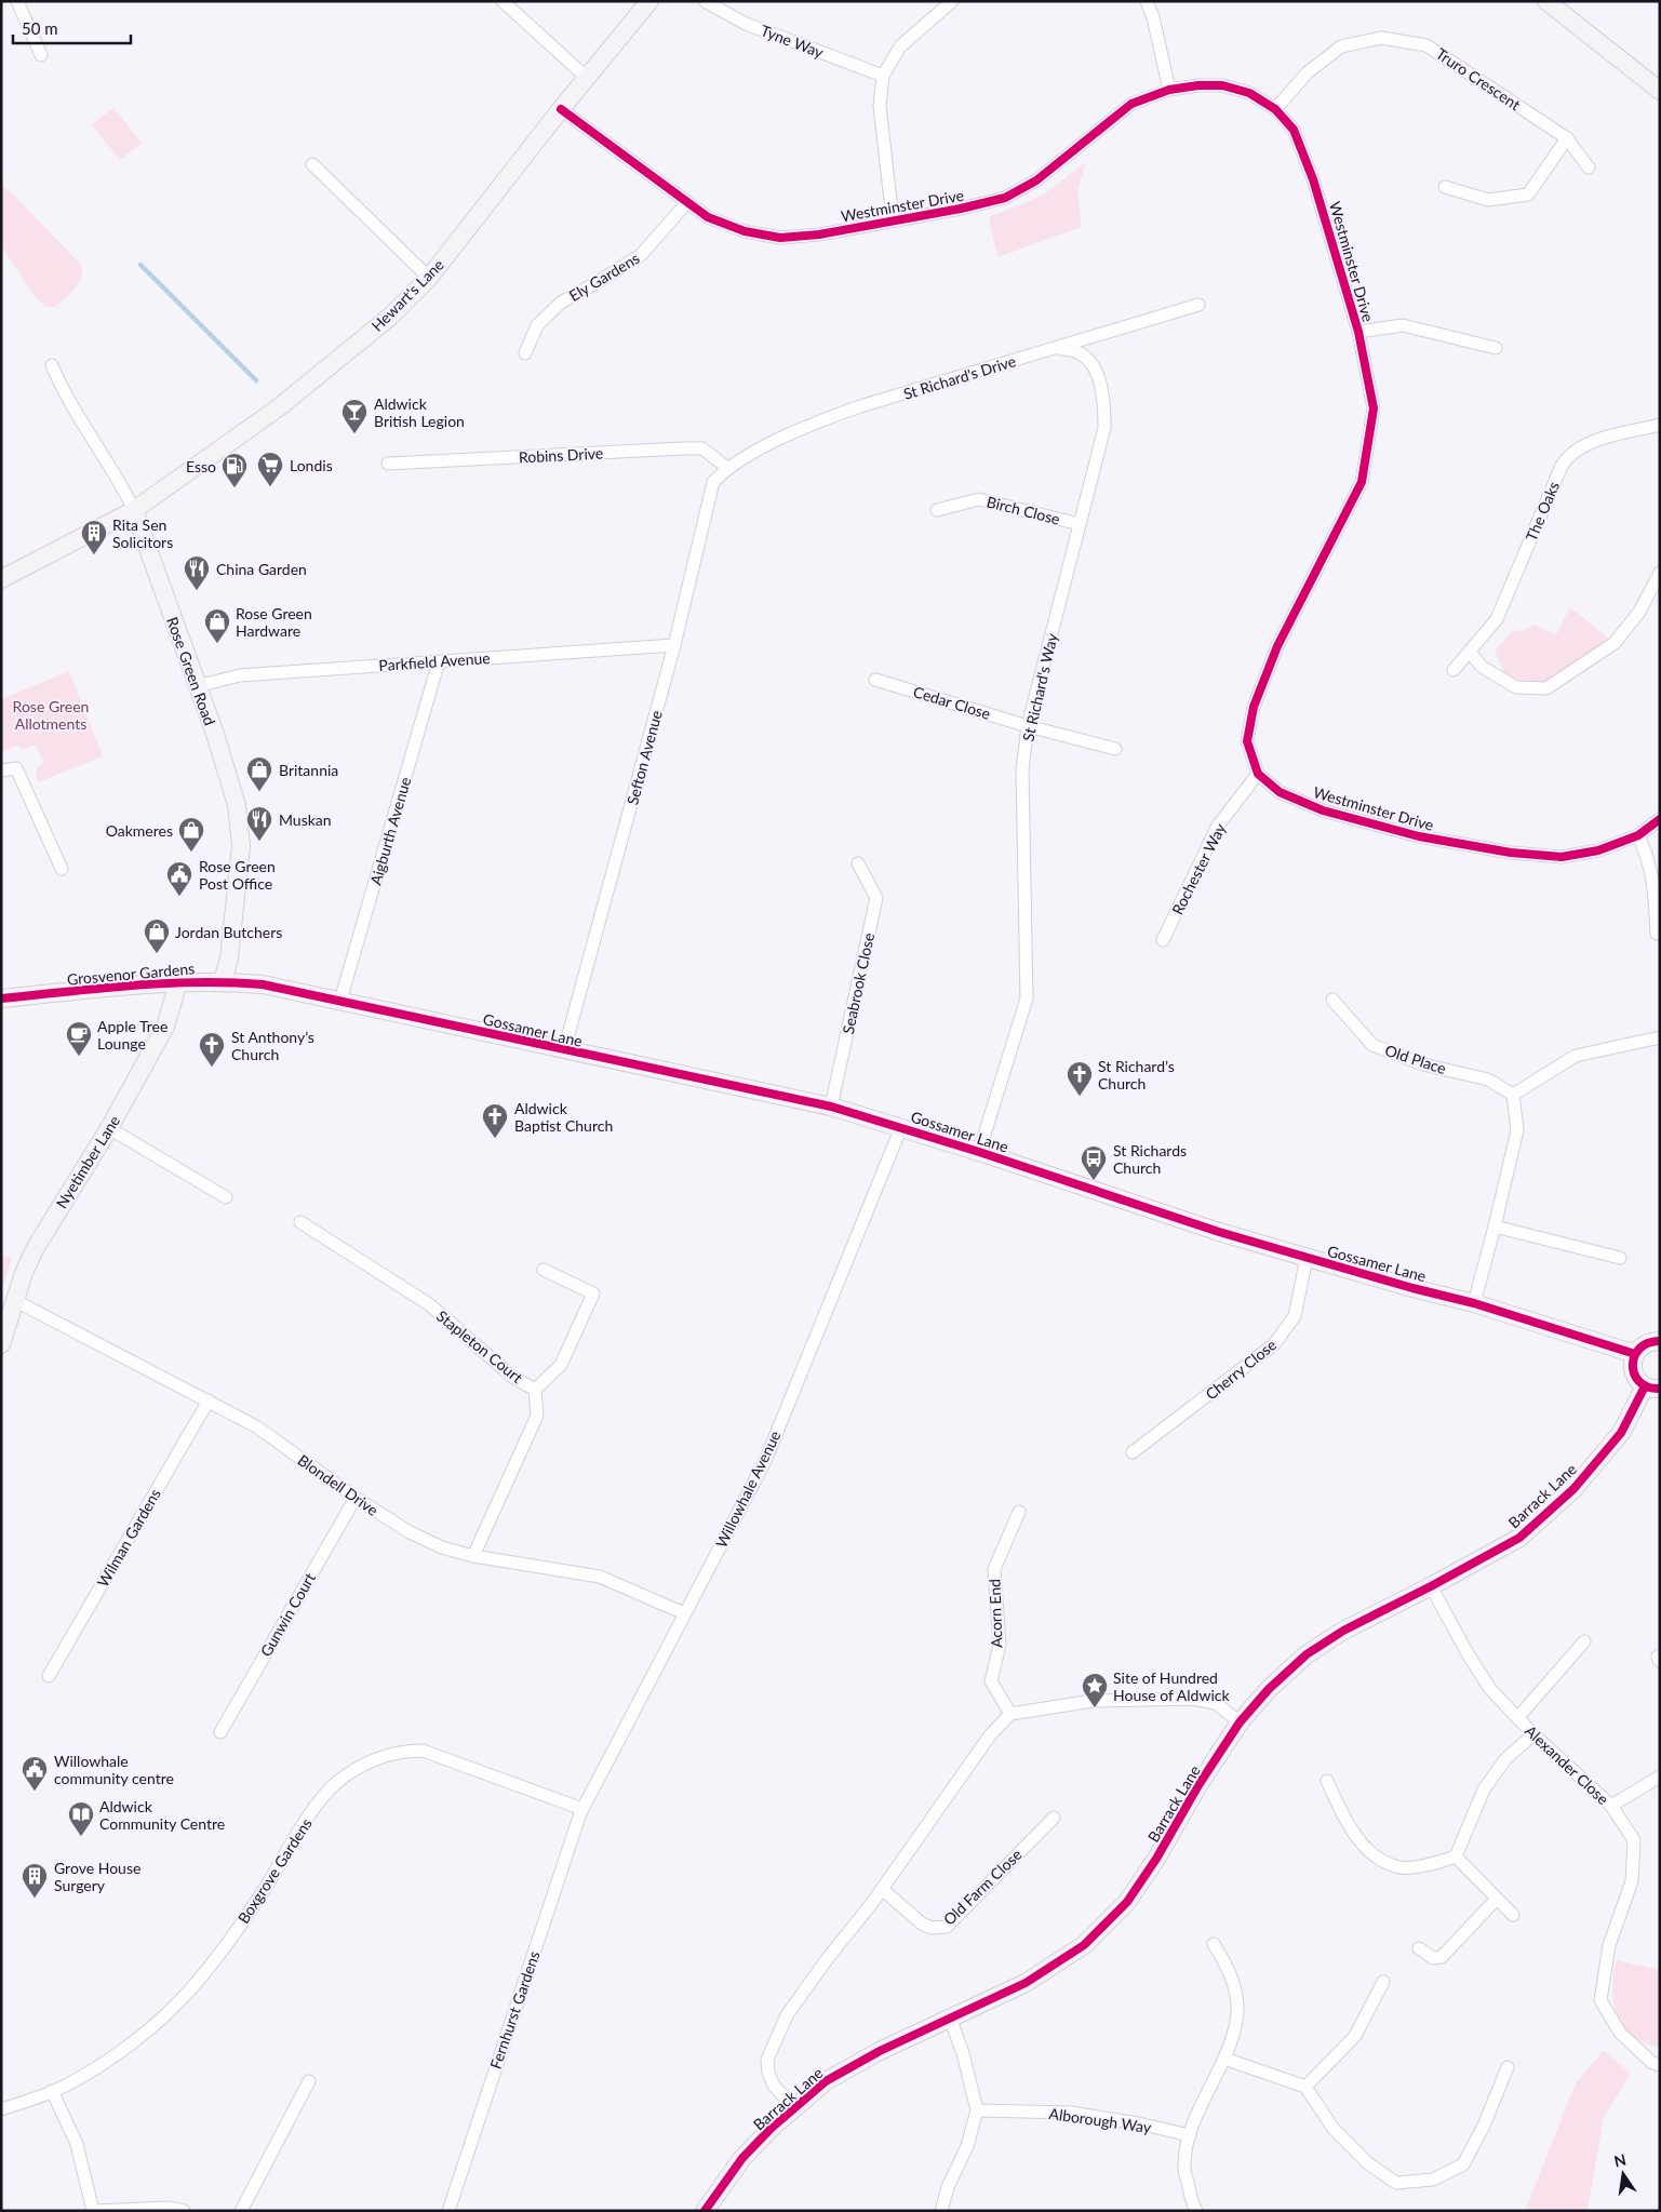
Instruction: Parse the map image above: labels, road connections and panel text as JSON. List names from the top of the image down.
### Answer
{
  "streets": {
    "street": [
      "Tyne Way",
      "Truro Crescent",
      "Westminster Drive",
      "Ely Gardens",
      "Hewart's Lane",
      "St Richard's Drive",
      "Robins Drive",
      "Birch Close",
      "The Oaks",
      "Parkfield Avenue",
      "Rose Green Road",
      "St Richard's Way",
      "Cedar Close",
      "Sefton Avenue",
      "Aigburth Avenue",
      "Rochester Way",
      "Grosvenor Gardens",
      "Seabrook Close",
      "Gossamer Lane",
      "Old Place",
      "Nyetimber Lane",
      "Stapleton Court",
      "Cherry Close",
      "Blondell Drive",
      "Willowhale Avenue",
      "Barrack Lane",
      "Wilman Gardens",
      "Acorn End",
      "Gunwin Court",
      "Alexander Close",
      "Boxgrove Gardens",
      "Old Farm Close",
      "Fernhurst Gardens",
      "Alborough Way"
    ]
  },
  "crossings": [
    ["Truro Crescent", "Westminster Drive"],
    ["Westminster Drive", "Ely Gardens"],
    ["Westminster Drive", "Hewart's Lane"],
    ["Westminster Drive", "Rochester Way"],
    ["Hewart's Lane", "Rose Green Road"],
    ["St Richard's Drive", "Robins Drive"],
    ["St Richard's Drive", "St Richard's Way"],
    ["St Richard's Drive", "Sefton Avenue"],
    ["Robins Drive", "Sefton Avenue"],
    ["Birch Close", "St Richard's Way"],
    ["Parkfield Avenue", "Rose Green Road"],
    ["Parkfield Avenue", "Sefton Avenue"],
    ["Parkfield Avenue", "Aigburth Avenue"],
    ["Rose Green Road", "Grosvenor Gardens"],
    ["St Richard's Way", "Cedar Close"],
    ["St Richard's Way", "Gossamer Lane"],
    ["Sefton Avenue", "Gossamer Lane"],
    ["Aigburth Avenue", "Gossamer Lane"],
    ["Grosvenor Gardens", "Gossamer Lane"],
    ["Grosvenor Gardens", "Nyetimber Lane"],
    ["Seabrook Close", "Gossamer Lane"],
    ["Gossamer Lane", "Cherry Close"],
    ["Gossamer Lane", "Willowhale Avenue"],
    ["Nyetimber Lane", "Blondell Drive"],
    ["Stapleton Court", "Blondell Drive"],
    ["Blondell Drive", "Willowhale Avenue"],
    ["Blondell Drive", "Wilman Gardens"],
    ["Blondell Drive", "Gunwin Court"],
    ["Willowhale Avenue", "Boxgrove Gardens"],
    ["Willowhale Avenue", "Fernhurst Gardens"],
    ["Barrack Lane", "Acorn End"],
    ["Barrack Lane", "Alexander Close"],
    ["Barrack Lane", "Old Farm Close"],
    ["Boxgrove Gardens", "Fernhurst Gardens"]
  ],
  "parks": ["Rose Green Allotments"],
  "places": {
    "bar": ["Aldwick British Legion"],
    "supermarket": ["Londis"],
    "fuel station": ["Esso"],
    "building": ["Rita Sen Solicitors", "Grove House Surgery"],
    "restaurant": ["China Garden", "Muskan"],
    "shop": [
      "Rose Green Hardware",
      "Britannia",
      "Oakmeres",
      "Jordan Butchers"
    ],
    "public building": ["Rose Green Post Office", "Willowhale community centre"],
    "cafe": ["Apple Tree Lounge"],
    "church": ["St Anthony’s Church", "St Richard’s Church", "Aldwick Baptist Church"],
    "bus stop": ["St Richards Church"],
    "place": ["Site of Hundred House of Aldwick"],
    "library": ["Aldwick Community Centre"]
  },
  "scale_bar": "50 m",
  "north": "top"
}
